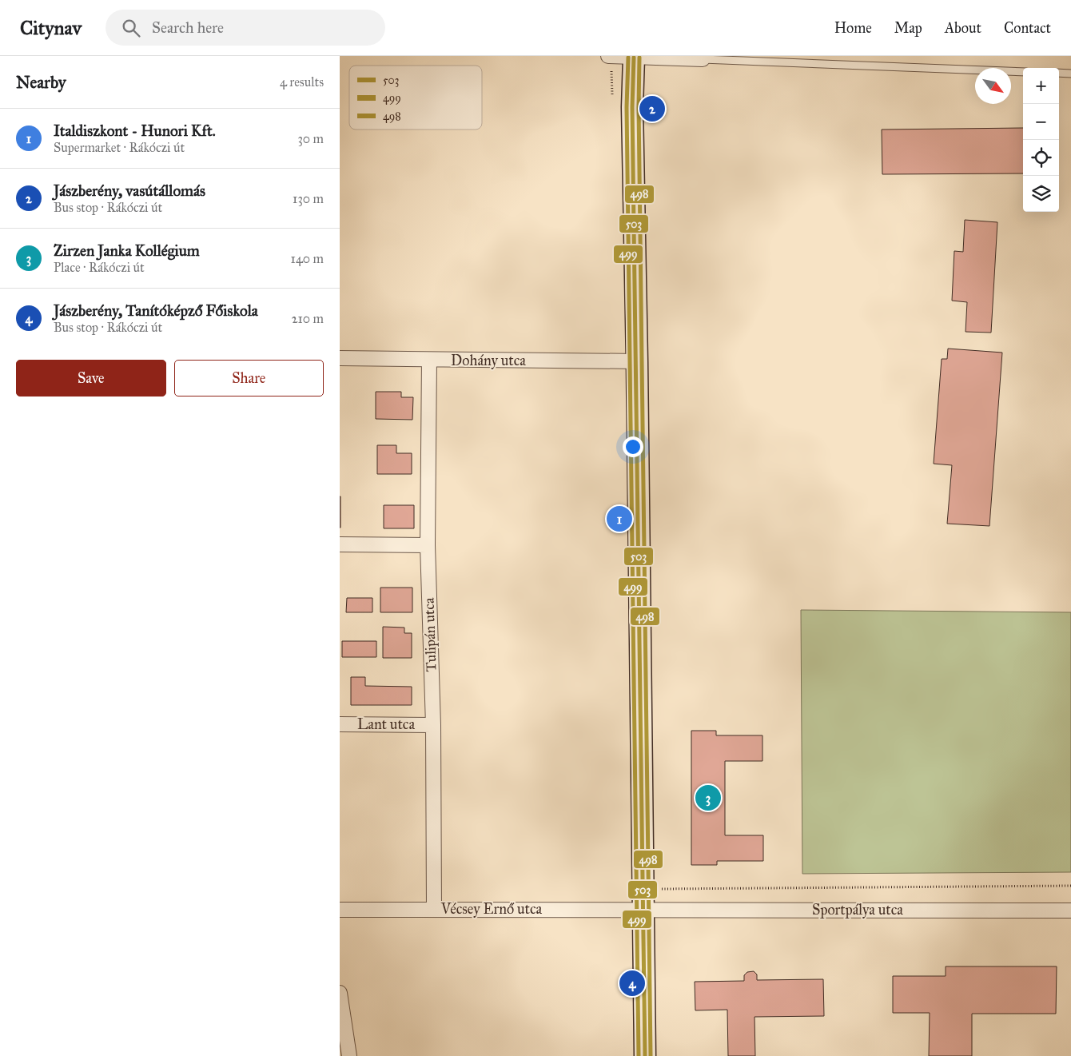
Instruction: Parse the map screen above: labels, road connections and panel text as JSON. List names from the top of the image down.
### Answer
{
  "streets": {
    "street": [
      "Dohány utca",
      "Tulipán utca",
      "Lant utca",
      "Vécsey Ernő utca",
      "Sportpálya utca"
    ]
  },
  "crossings": [
    ["Dohány utca", "Tulipán utca"],
    ["Tulipán utca", "Lant utca"],
    ["Tulipán utca", "Vécsey Ernő utca"],
    ["Vécsey Ernő utca", "Sportpálya utca"]
  ],
  "lines": ["transit line 503", "transit line 499", "transit line 498"],
  "legend": ["503", "499", "498"],
  "north": "bottom right",
  "page": {
    "header": "Citynav",
    "search": "Search here",
    "nav": [
      "Home",
      "Map",
      "About",
      "Contact"
    ],
    "heading": ["Nearby", "4 results"],
    "map_buttons": ["+", "−"],
    "pins": [
      "2",
      "1",
      "3",
      "4"
    ],
    "list": [
      {
        "mark": "1",
        "name": "Italdiszkont - Hunori Kft.",
        "note": "Supermarket · Rákóczi út",
        "value": "30 m"
      },
      {
        "mark": "2",
        "name": "Jászberény, vasútállomás",
        "note": "Bus stop · Rákóczi út",
        "value": "130 m"
      },
      {
        "mark": "3",
        "name": "Zirzen Janka Kollégium",
        "note": "Place · Rákóczi út",
        "value": "140 m"
      },
      {
        "mark": "4",
        "name": "Jászberény, Tanítóképző Főiskola",
        "note": "Bus stop · Rákóczi út",
        "value": "210 m"
      }
    ],
    "buttons": ["Save", "Share"]
  }
}
